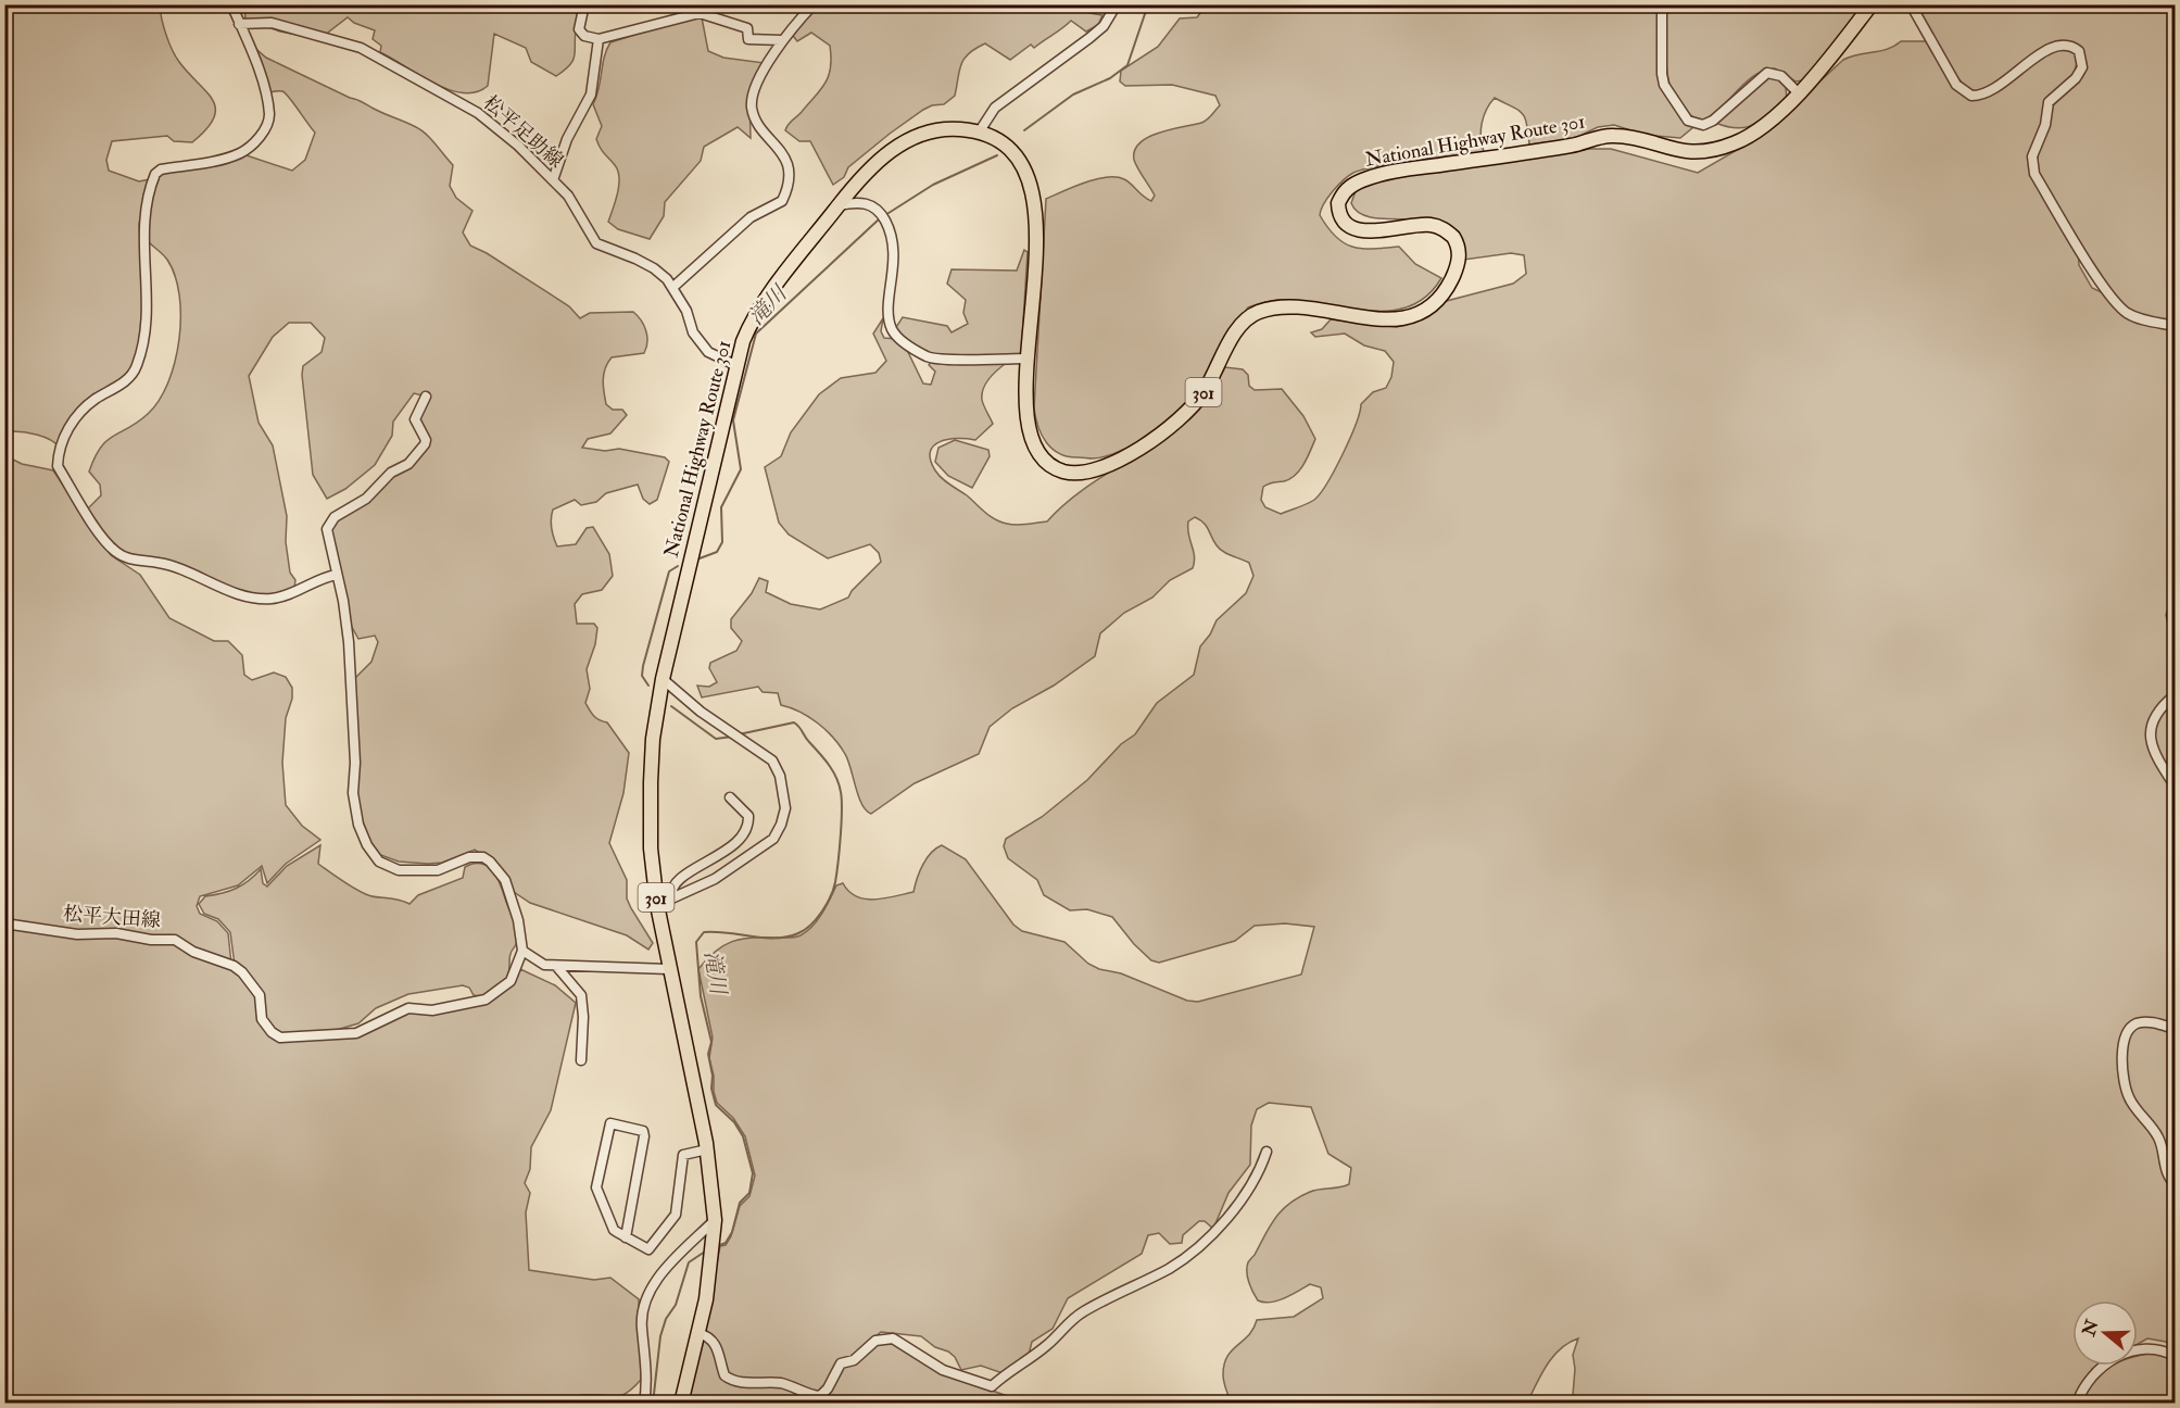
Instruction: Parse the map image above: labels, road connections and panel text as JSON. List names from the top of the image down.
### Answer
{
  "streets": {
    "highway": ["National Highway Route 301", "301"],
    "street": ["松平足助線", "松平大田線"]
  },
  "crossings": [
    ["松平足助線", "National Highway Route 301"]
  ],
  "water": ["滝川"],
  "north": "left"
}
